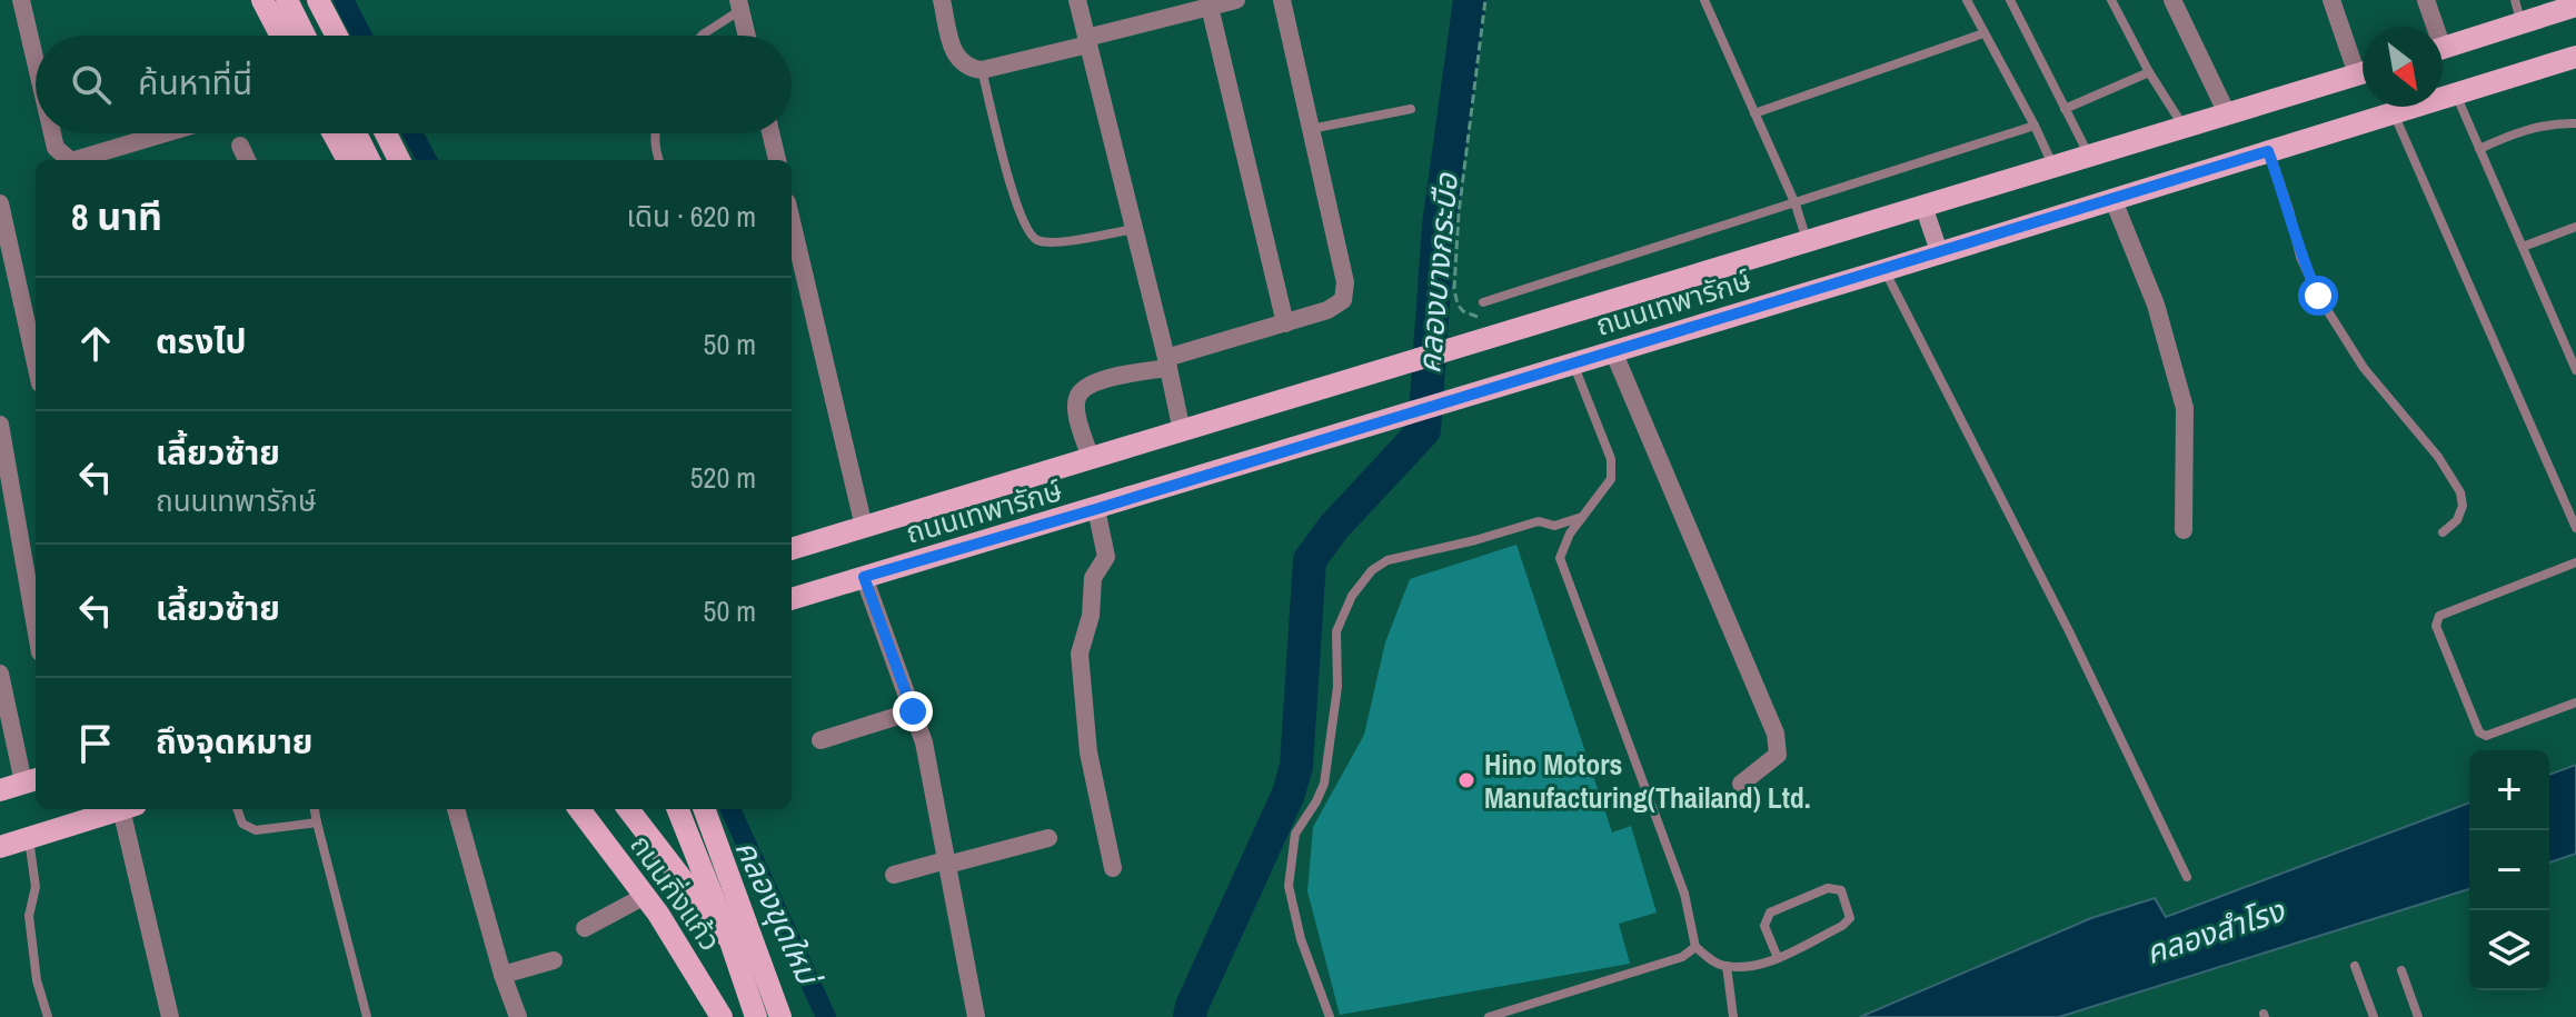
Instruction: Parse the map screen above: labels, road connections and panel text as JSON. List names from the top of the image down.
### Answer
{
  "streets": {
    "main road": ["ถนนเทพารักษ์", "ถนนกิ่งแก้ว"]
  },
  "water": ["คลองบางกระบือ", "คลองขุดใหม่", "คลองสำโรง"],
  "places": ["Hino Motors Manufacturing(Thailand) Ltd."],
  "north": "bottom right",
  "page": {
    "search": "ค้นหาที่นี่",
    "heading": ["8 นาที", "เดิน · 620 m"],
    "list": [
      ["ตรงไป", "50 m"],
      ["เลี้ยวซ้าย", "ถนนเทพารักษ์", "520 m"],
      ["เลี้ยวซ้าย", "50 m"],
      "ถึงจุดหมาย"
    ],
    "map_buttons": ["+", "−"]
  }
}
